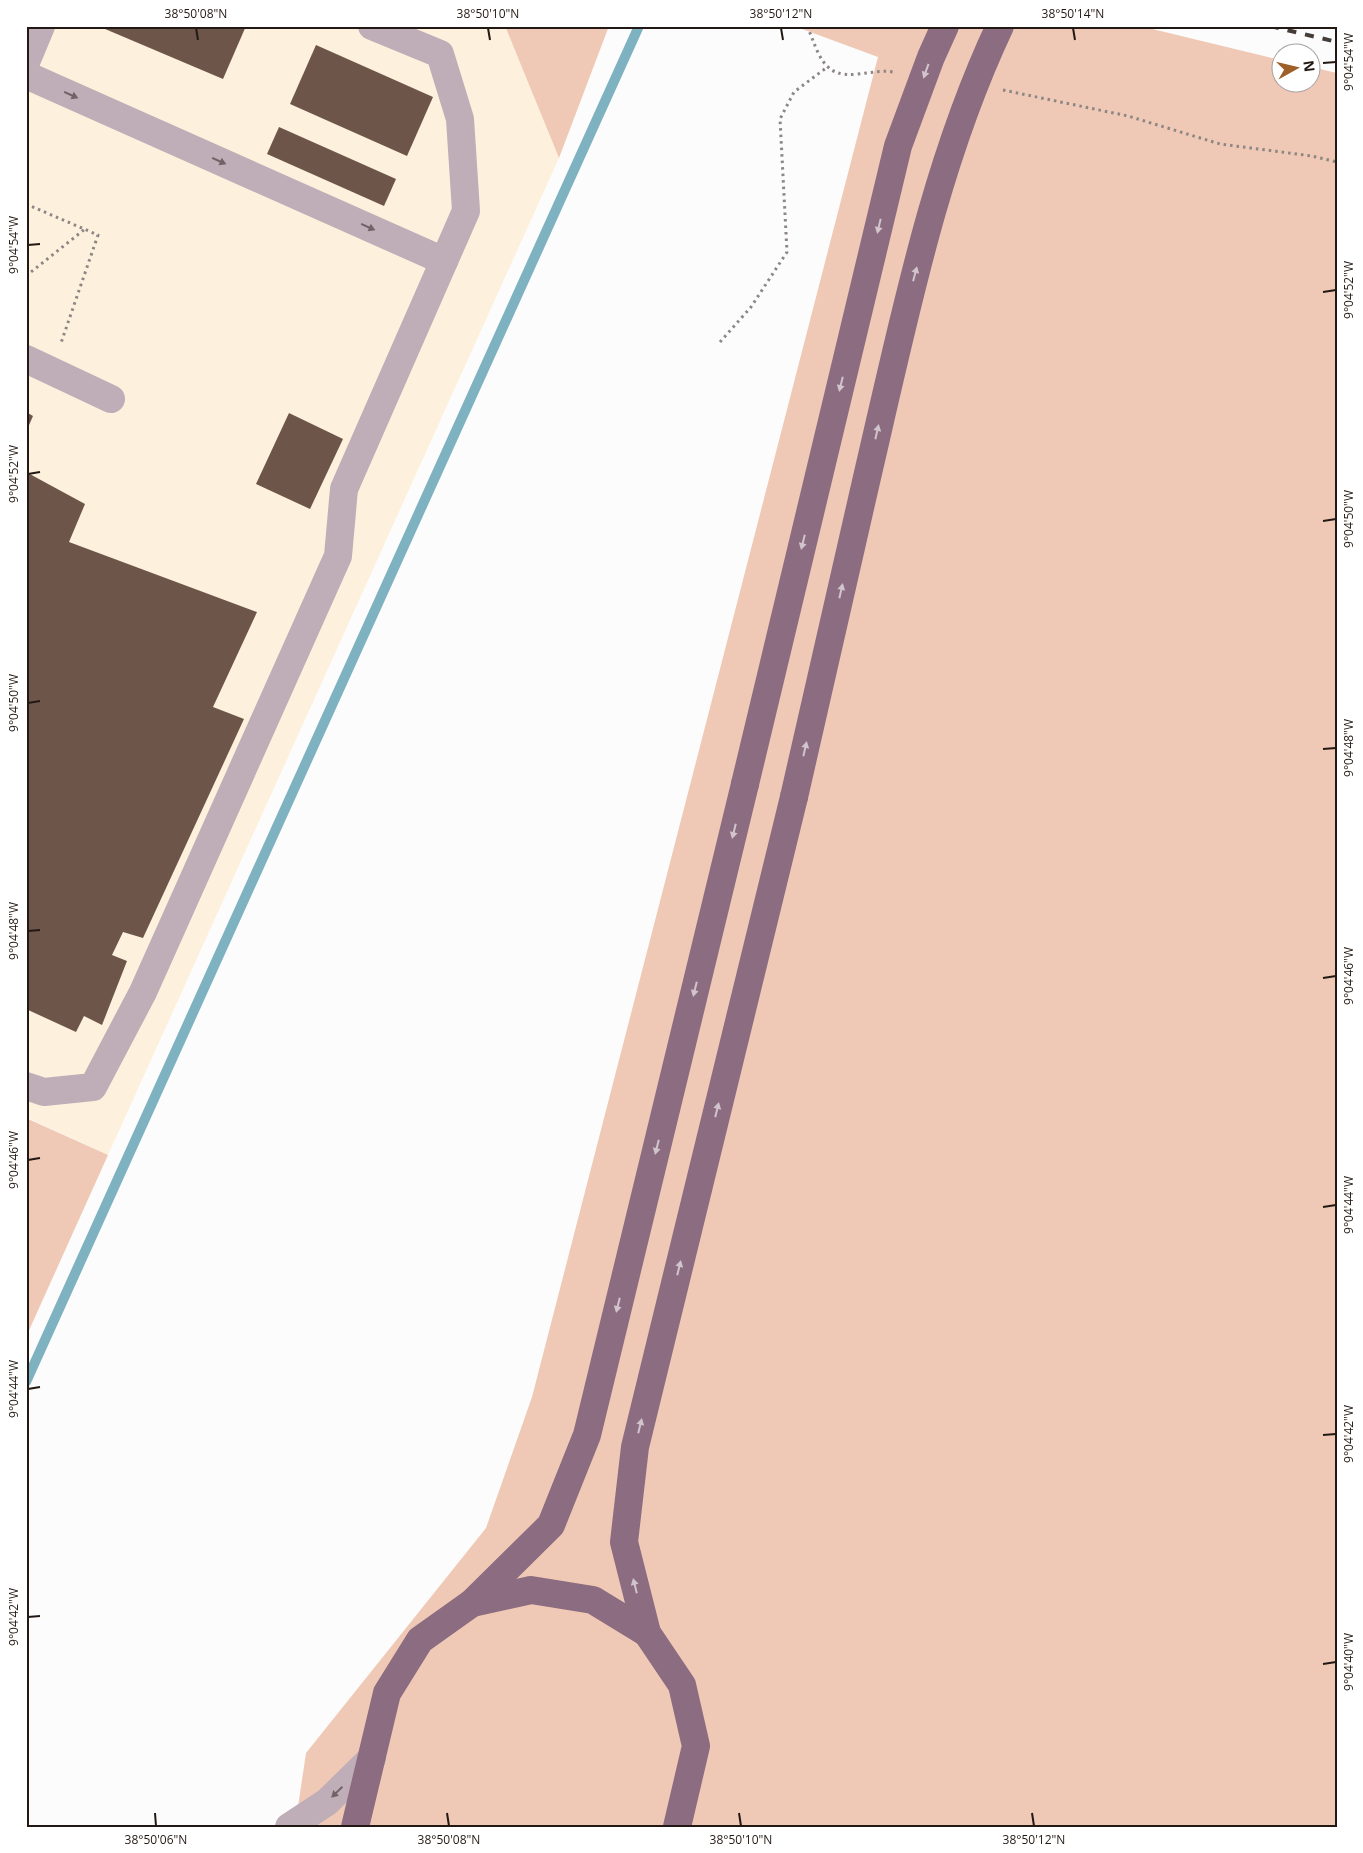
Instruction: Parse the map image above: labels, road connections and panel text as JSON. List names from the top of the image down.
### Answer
{
  "north": "right",
  "coordinates": [
    "38°50'08\"N",
    "38°50'10\"N",
    "38°50'12\"N",
    "38°50'14\"N",
    "9°04'54\"W",
    "9°04'52\"W",
    "9°04'50\"W",
    "9°04'48\"W",
    "9°04'46\"W",
    "9°04'44\"W",
    "9°04'42\"W",
    "9°04'40\"W",
    "38°50'06\"N"
  ]
}
